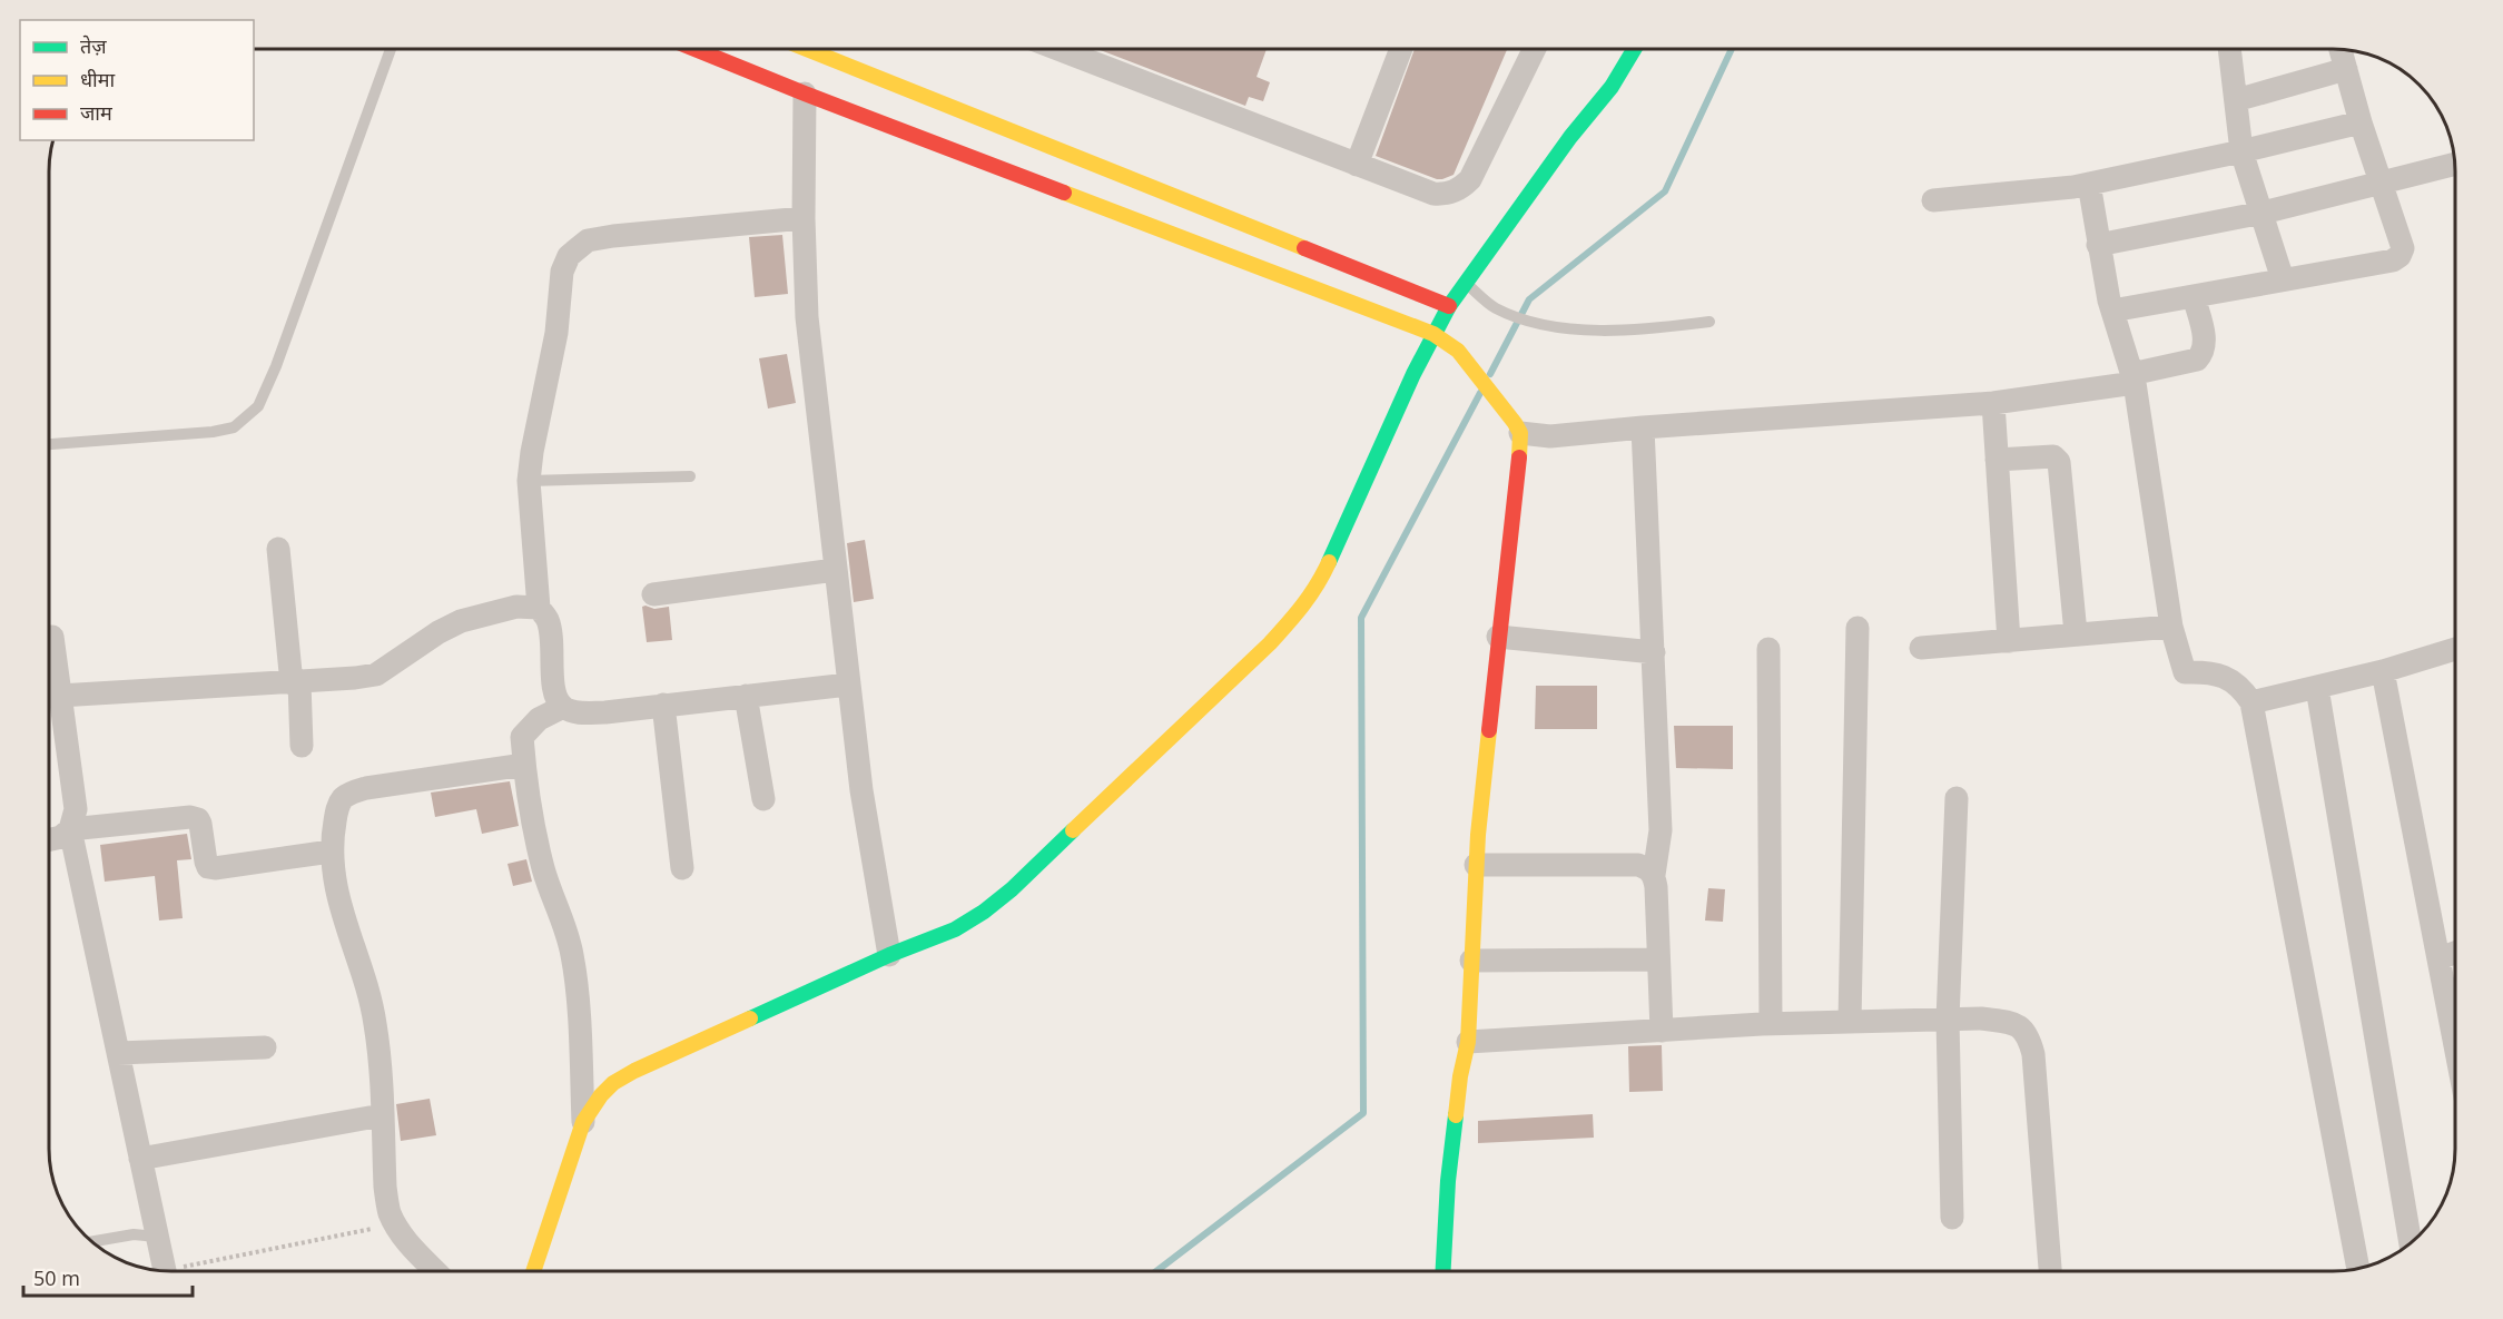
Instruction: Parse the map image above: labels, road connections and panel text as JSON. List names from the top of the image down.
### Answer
{
  "legend": ["तेज़", "धीमा", "जाम"],
  "scale_bar": "50 m"
}
